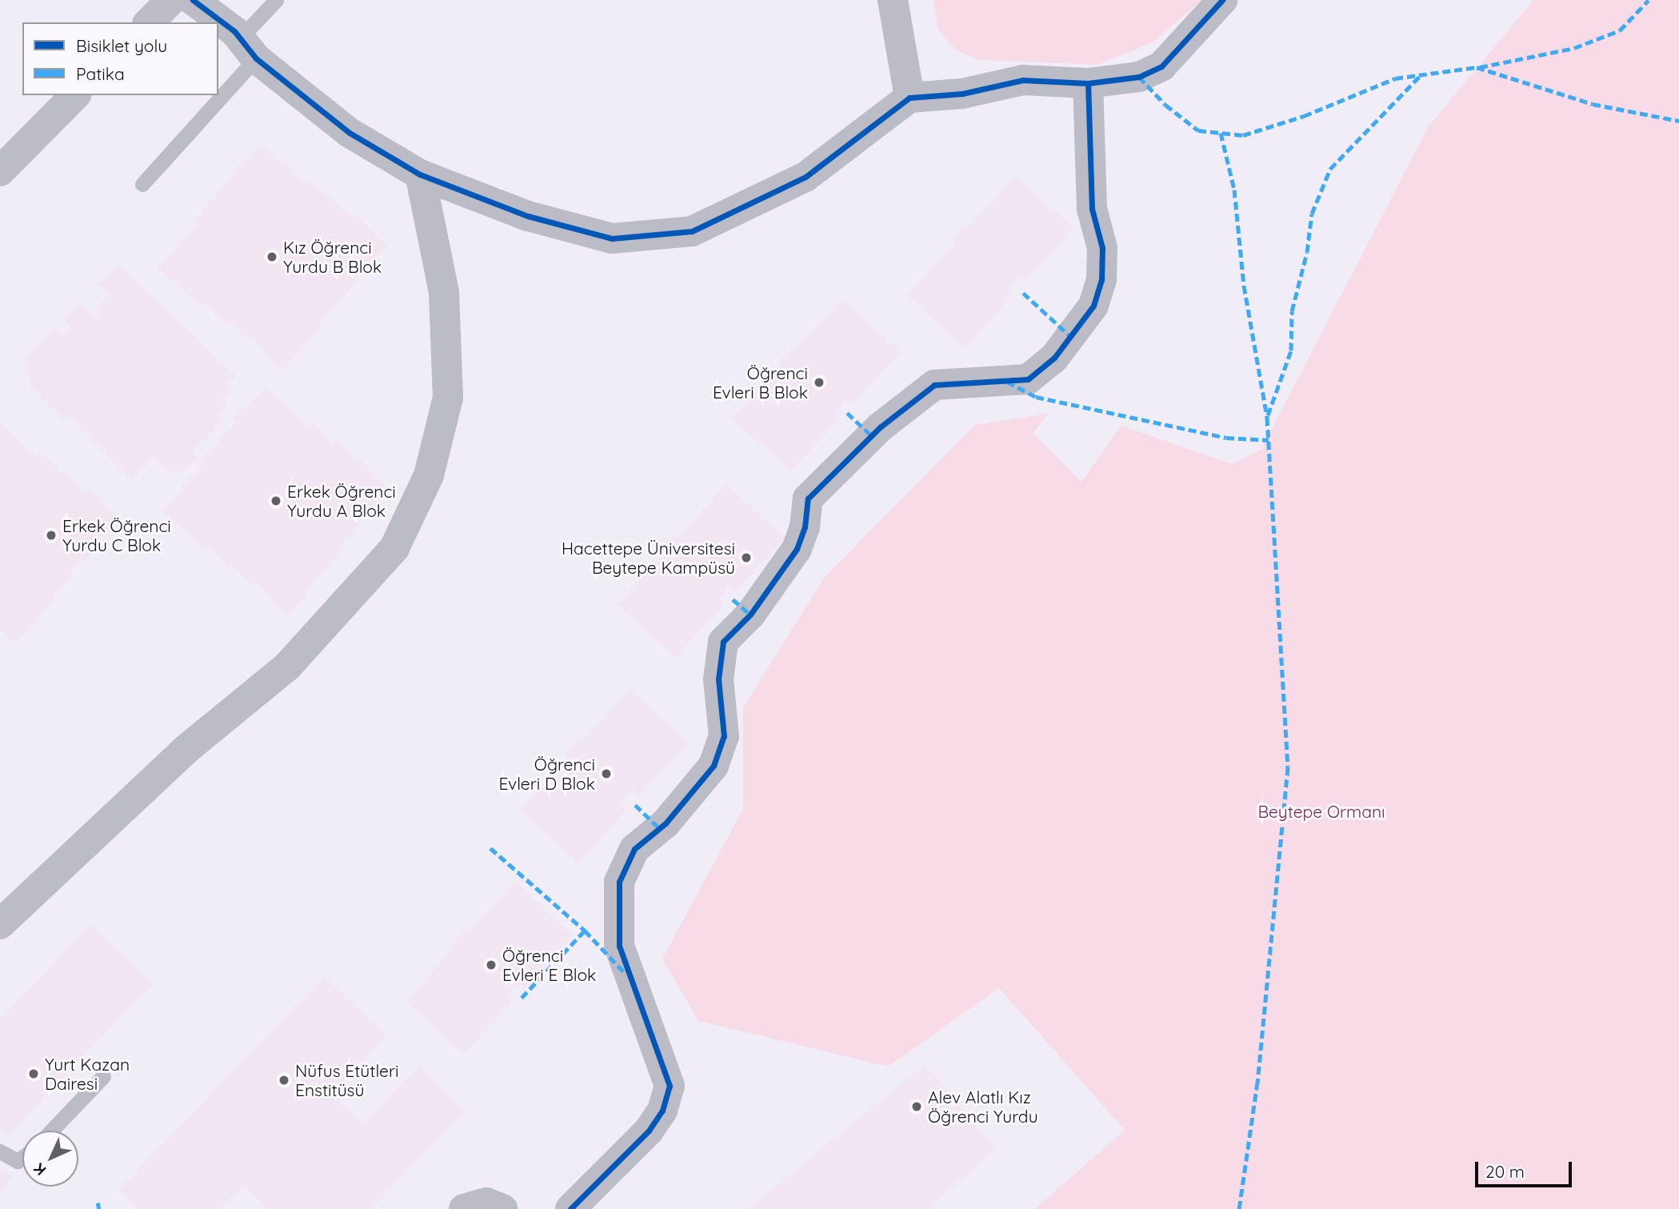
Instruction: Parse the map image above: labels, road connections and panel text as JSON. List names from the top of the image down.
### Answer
{
  "parks": ["Beytepe Ormanı"],
  "places": [
    "Kız Öğrenci Yurdu B Blok",
    "Öğrenci Evleri B Blok",
    "Erkek Öğrenci Yurdu A Blok",
    "Erkek Öğrenci Yurdu C Blok",
    "Hacettepe Üniversitesi Beytepe Kampüsü",
    "Öğrenci Evleri D Blok",
    "Öğrenci Evleri E Blok",
    "Yurt Kazan Dairesi",
    "Nüfus Etütleri Enstitüsü",
    "Alev Alatlı Kız Öğrenci Yurdu"
  ],
  "legend": ["Bisiklet yolu", "Patika"],
  "scale_bar": "20 m",
  "north": "bottom left"
}
